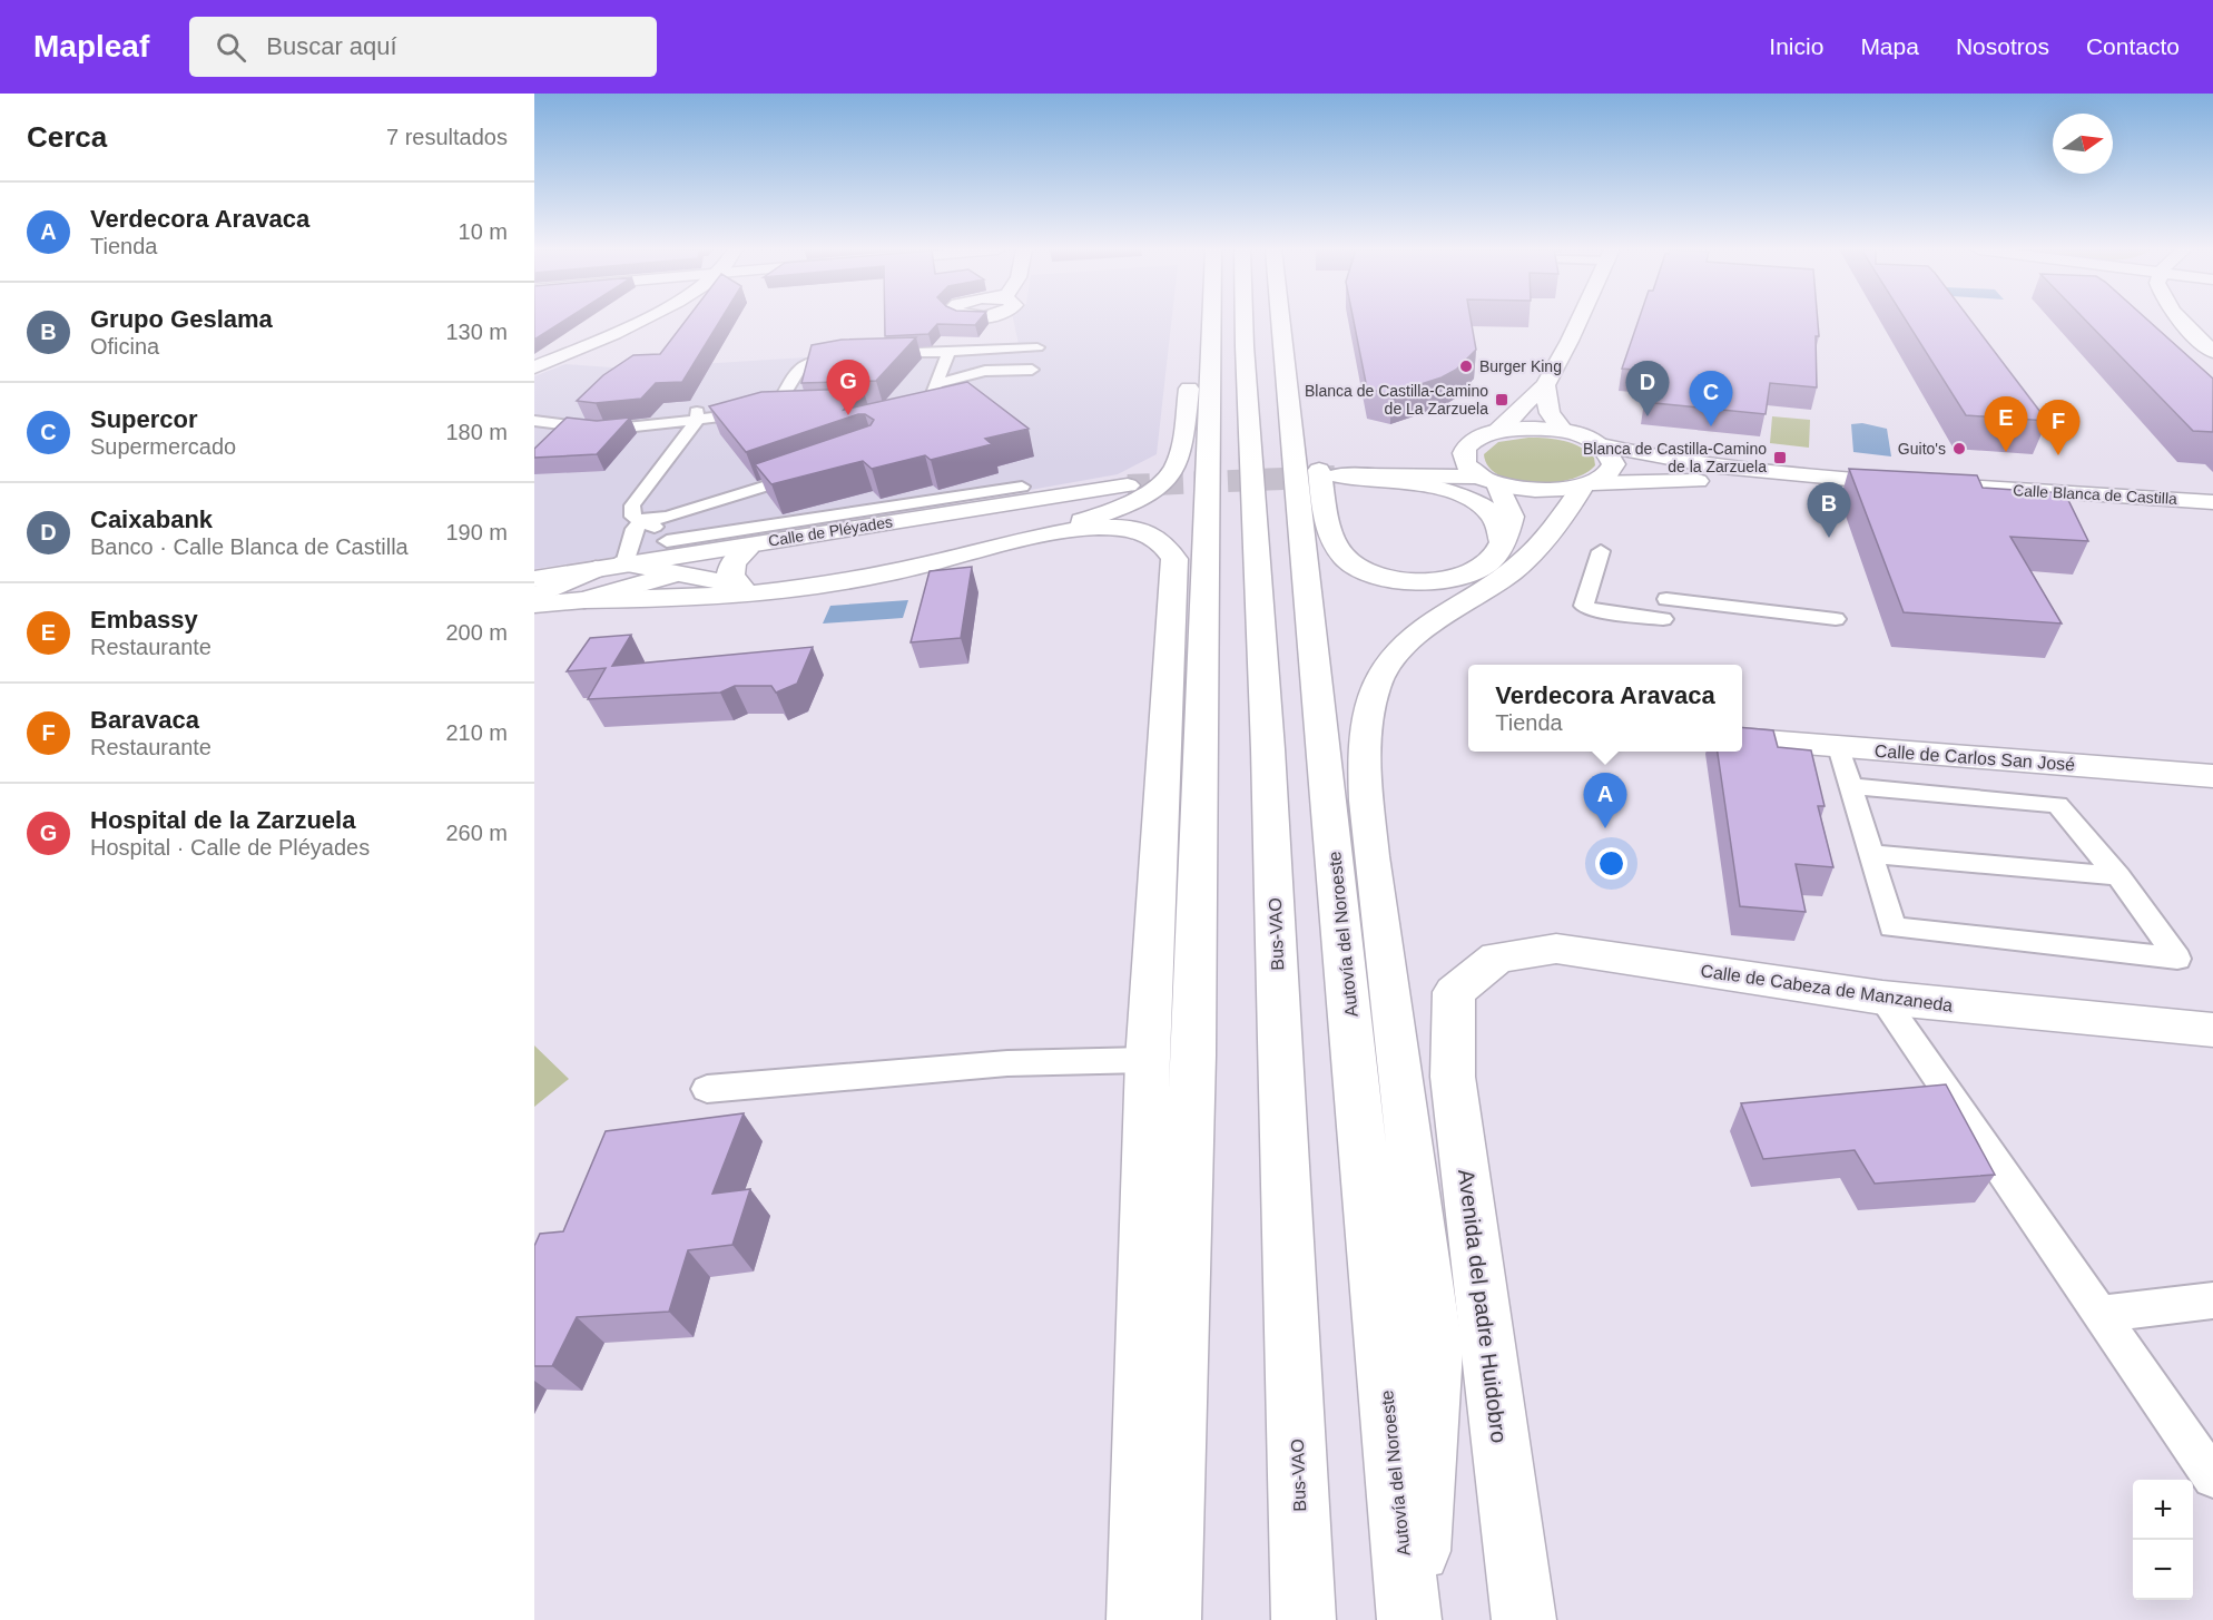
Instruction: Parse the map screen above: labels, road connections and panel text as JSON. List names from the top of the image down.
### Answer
{
  "streets": {
    "main road": [
      "Calle Blanca de Castilla",
      "Calle de Pléyades",
      "Calle de Carlos San José",
      "Bus-VAO",
      "Autovía del Noroeste",
      "Calle de Cabeza de Manzaneda",
      "Avenida del padre Huidobro"
    ]
  },
  "crossings": [
    ["Calle de Cabeza de Manzaneda", "Avenida del padre Huidobro"]
  ],
  "places": {
    "other": ["Burger King", "Guito's"],
    "transit": ["Blanca de Castilla-Camino de La Zarzuela", "Blanca de Castilla-Camino de la Zarzuela"]
  },
  "north": "right",
  "page": {
    "header": "Mapleaf",
    "search": "Buscar aquí",
    "nav": [
      "Inicio",
      "Mapa",
      "Nosotros",
      "Contacto"
    ],
    "heading": ["Cerca", "7 resultados"],
    "list": [
      {
        "mark": "A",
        "name": "Verdecora Aravaca",
        "note": "Tienda",
        "value": "10 m"
      },
      {
        "mark": "B",
        "name": "Grupo Geslama",
        "note": "Oficina",
        "value": "130 m"
      },
      {
        "mark": "C",
        "name": "Supercor",
        "note": "Supermercado",
        "value": "180 m"
      },
      {
        "mark": "D",
        "name": "Caixabank",
        "note": "Banco · Calle Blanca de Castilla",
        "value": "190 m"
      },
      {
        "mark": "E",
        "name": "Embassy",
        "note": "Restaurante",
        "value": "200 m"
      },
      {
        "mark": "F",
        "name": "Baravaca",
        "note": "Restaurante",
        "value": "210 m"
      },
      {
        "mark": "G",
        "name": "Hospital de la Zarzuela",
        "note": "Hospital · Calle de Pléyades",
        "value": "260 m"
      }
    ],
    "pins": [
      "G",
      "D",
      "C",
      "E",
      "F",
      "B",
      "A"
    ],
    "popup": ["Verdecora Aravaca", "Tienda"],
    "map_buttons": ["+", "−"]
  }
}
